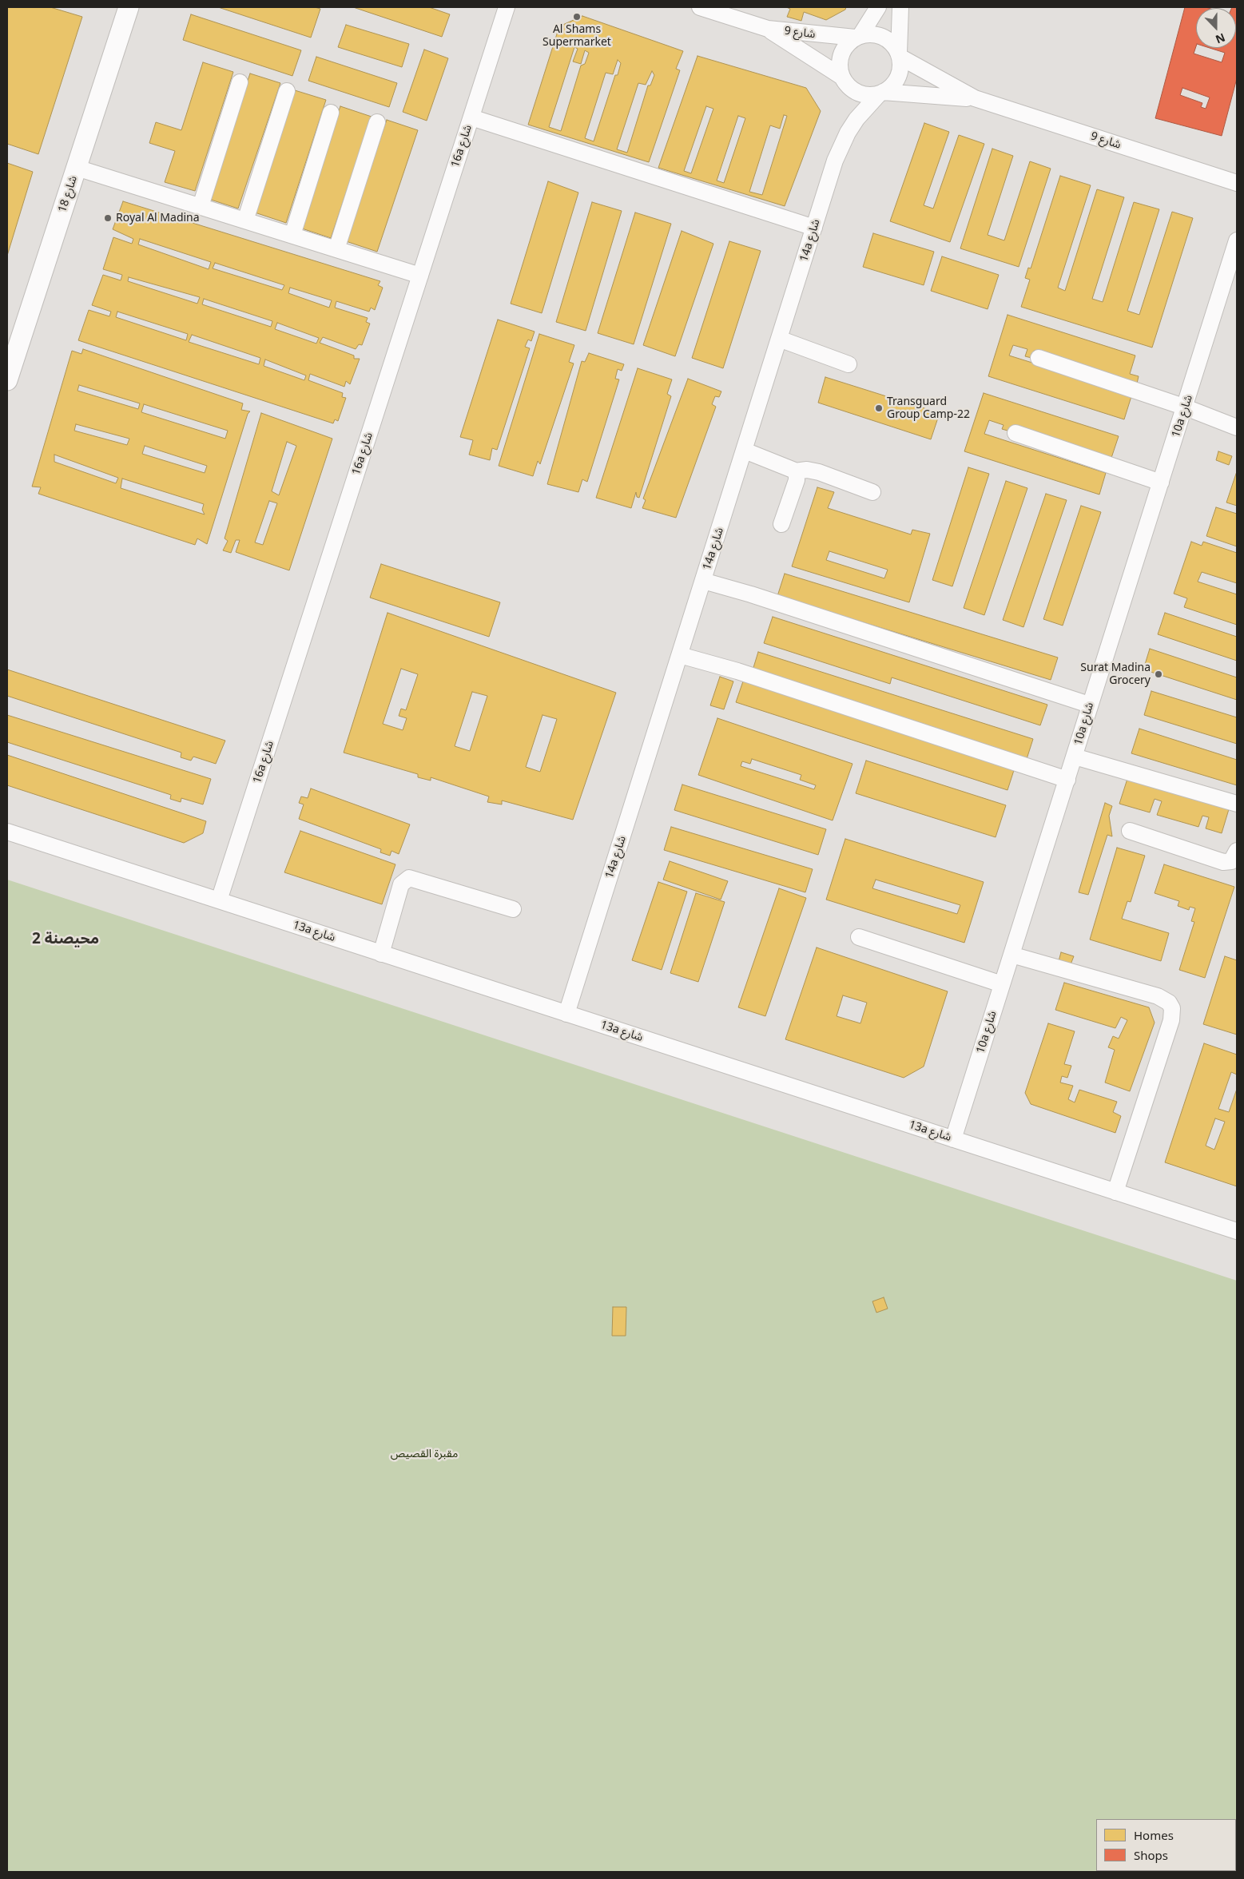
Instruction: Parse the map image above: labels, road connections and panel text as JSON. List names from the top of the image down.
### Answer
{
  "streets": {
    "street": [
      "شارع 9",
      "16a شارع",
      "شارع 18",
      "14a شارع",
      "10a شارع",
      "13a شارع"
    ]
  },
  "crossings": [
    ["شارع 9", "14a شارع"],
    ["16a شارع", "13a شارع"],
    ["14a شارع", "13a شارع"],
    ["10a شارع", "13a شارع"]
  ],
  "districts": ["محيصنة 2"],
  "parks": ["مقبرة القصيص"],
  "places": [
    "Al Shams Supermarket",
    "Royal Al Madina",
    "Transguard Group Camp-22",
    "Surat Madina Grocery"
  ],
  "legend": ["Homes", "Shops"],
  "north": "bottom"
}
